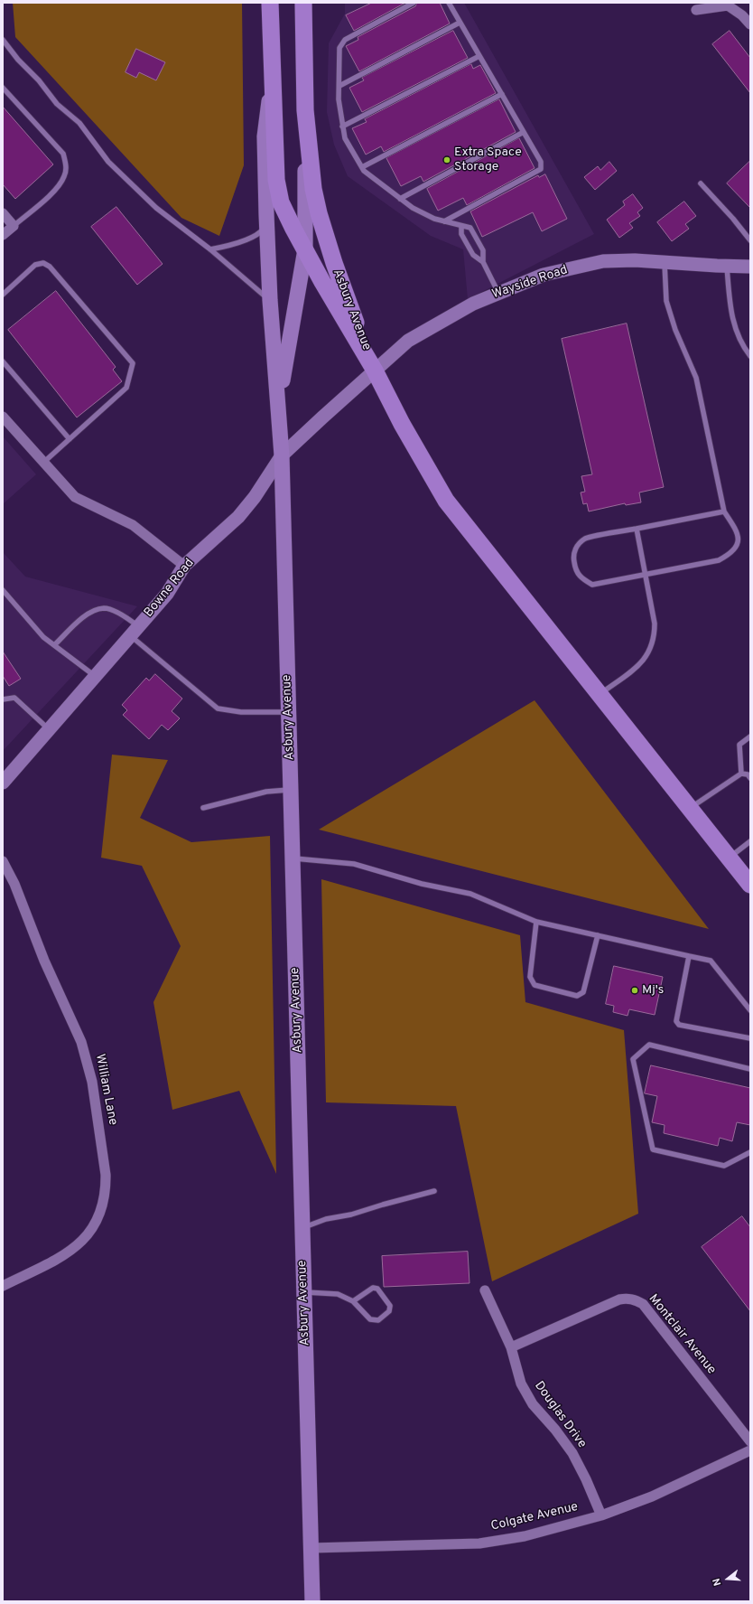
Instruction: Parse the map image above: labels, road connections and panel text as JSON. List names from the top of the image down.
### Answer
{
  "streets": {
    "highway": ["Asbury Avenue"],
    "street": [
      "Wayside Road",
      "Bowne Road",
      "William Lane",
      "Montclair Avenue",
      "Douglas Drive",
      "Colgate Avenue"
    ]
  },
  "crossings": [
    ["Wayside Road", "Asbury Avenue"],
    ["Wayside Road", "Bowne Road"],
    ["Asbury Avenue", "Bowne Road"],
    ["Asbury Avenue", "Colgate Avenue"],
    ["Montclair Avenue", "Douglas Drive"],
    ["Douglas Drive", "Colgate Avenue"]
  ],
  "places": ["Extra Space Storage", "Mj's"],
  "north": "left"
}
